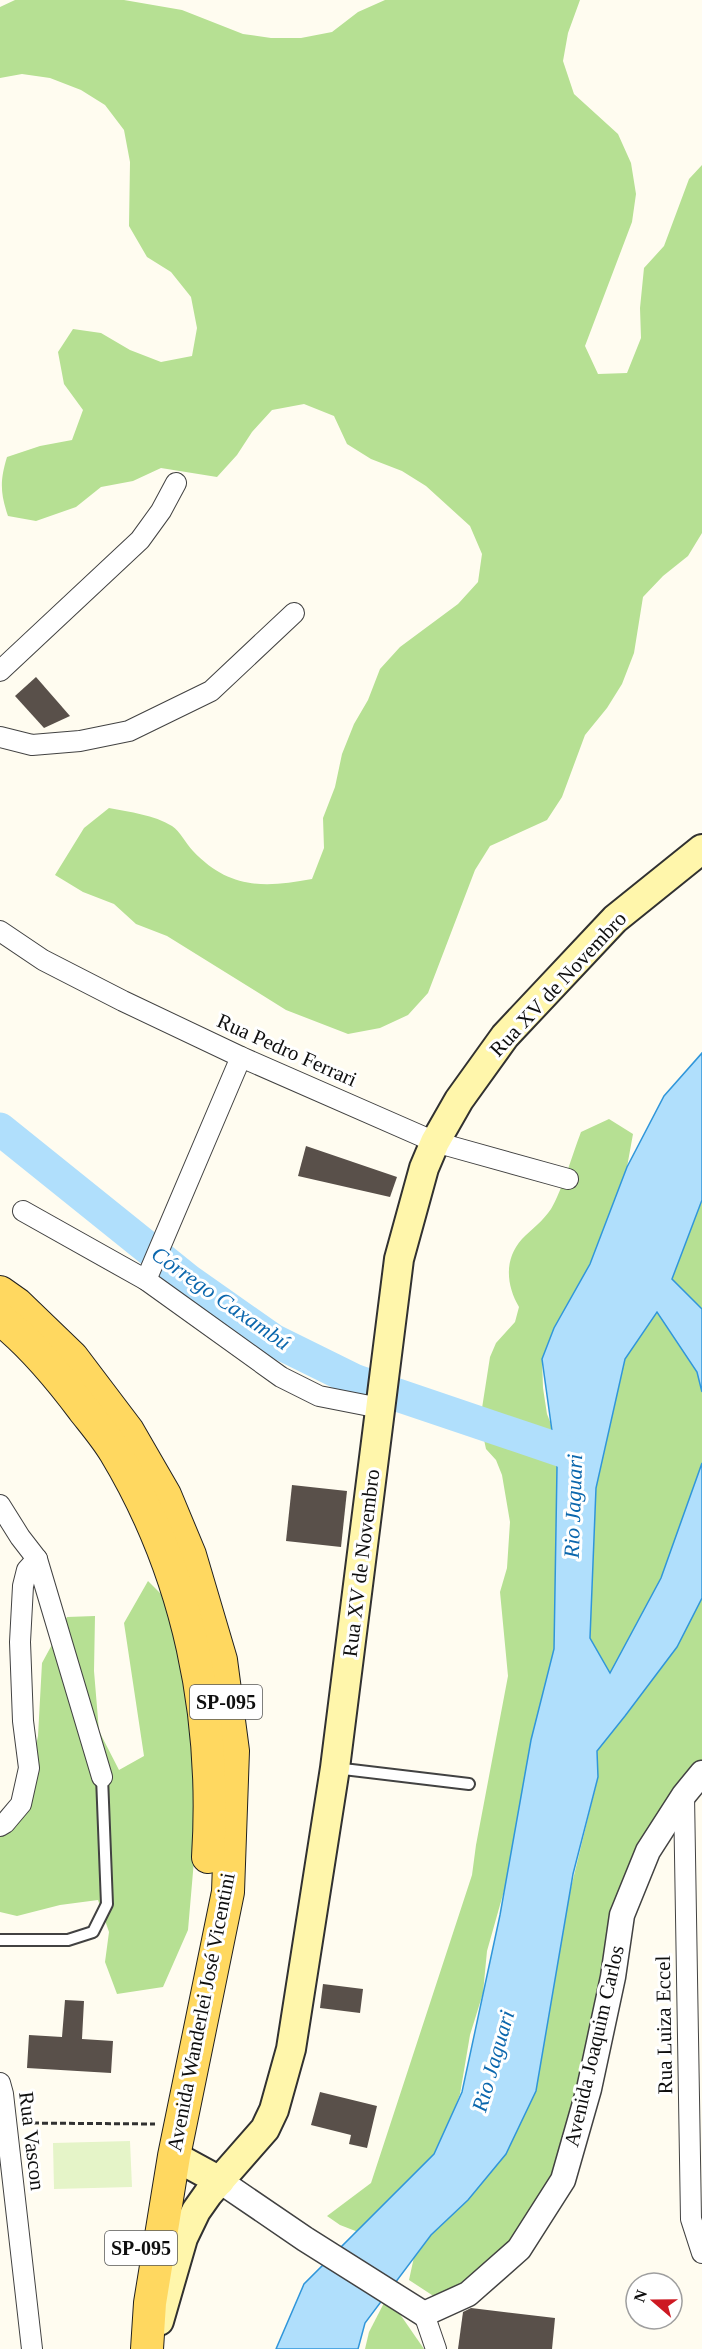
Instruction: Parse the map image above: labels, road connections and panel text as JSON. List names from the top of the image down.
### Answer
{
  "streets": {
    "main road": ["Rua XV de Novembro", "SP-095", "Avenida Wanderlei José Vicentini"],
    "street": [
      "Rua Pedro Ferrari",
      "Rua Luiza Eccel",
      "Avenida Joaquim Carlos",
      "Rua Vascon"
    ]
  },
  "crossings": [
    ["Rua XV de Novembro", "Rua Pedro Ferrari"],
    ["SP-095", "Avenida Wanderlei José Vicentini"],
    ["Rua Luiza Eccel", "Avenida Joaquim Carlos"]
  ],
  "water": ["Córrego Caxambú", "Rio Jaguari"],
  "north": "left"
}
